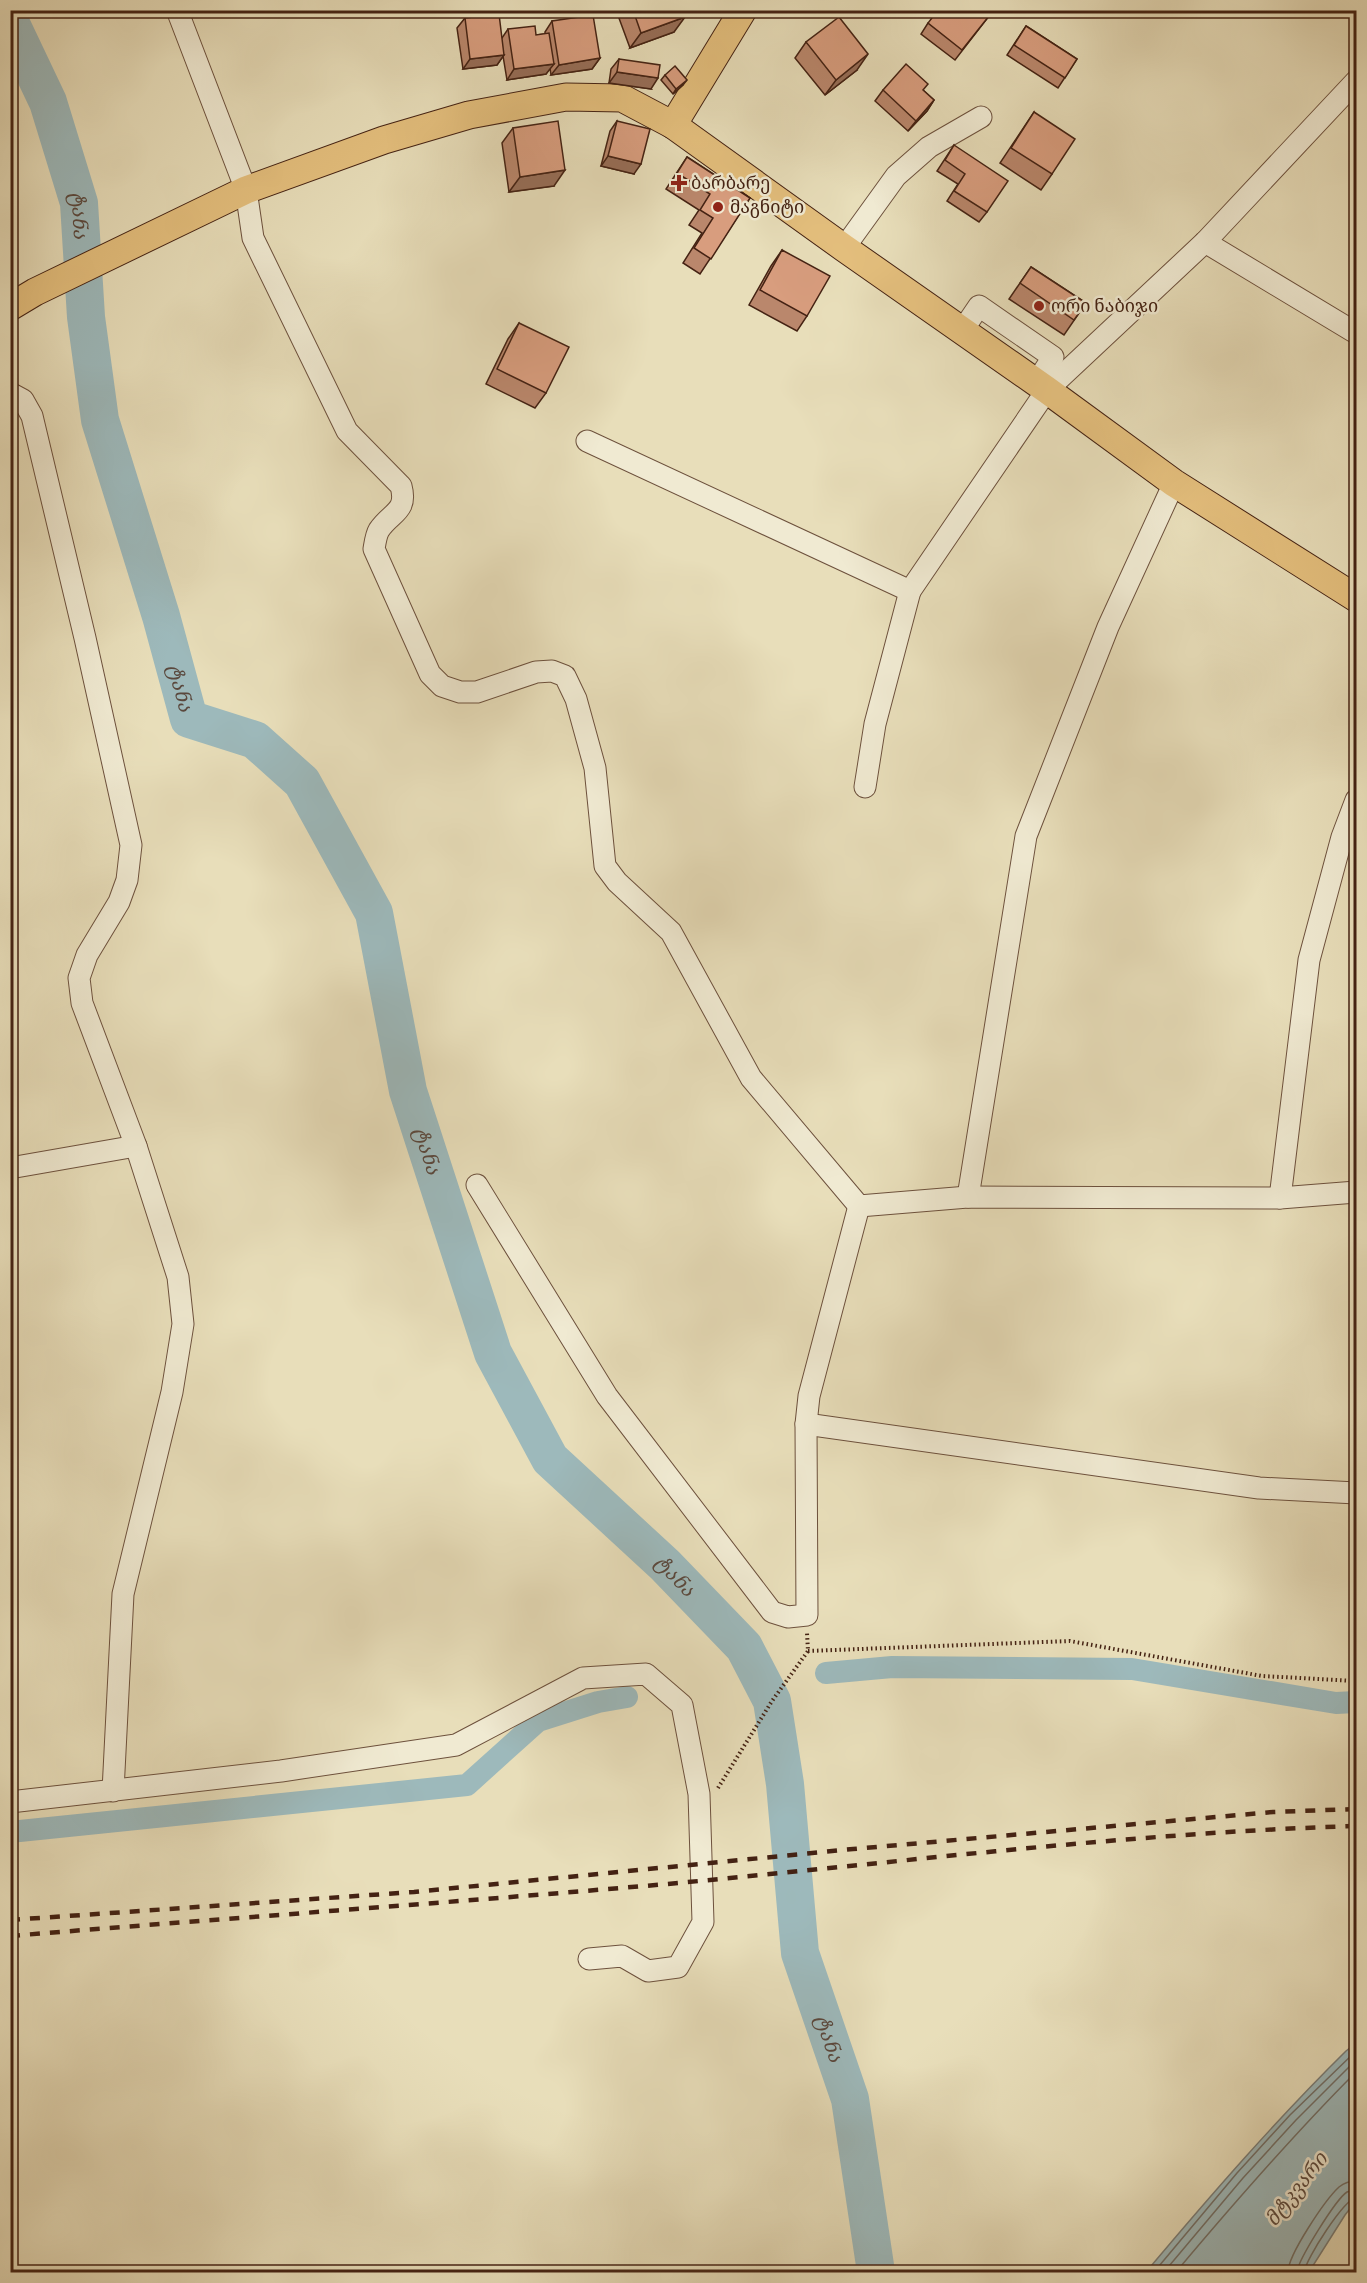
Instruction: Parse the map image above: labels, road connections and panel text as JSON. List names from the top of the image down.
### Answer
{
  "water": ["ტანა", "მტკვარი"],
  "places": {
    "health": ["ბარბარე"],
    "other": ["მაგნიტი", "ორი ნაბიჯი"]
  }
}
